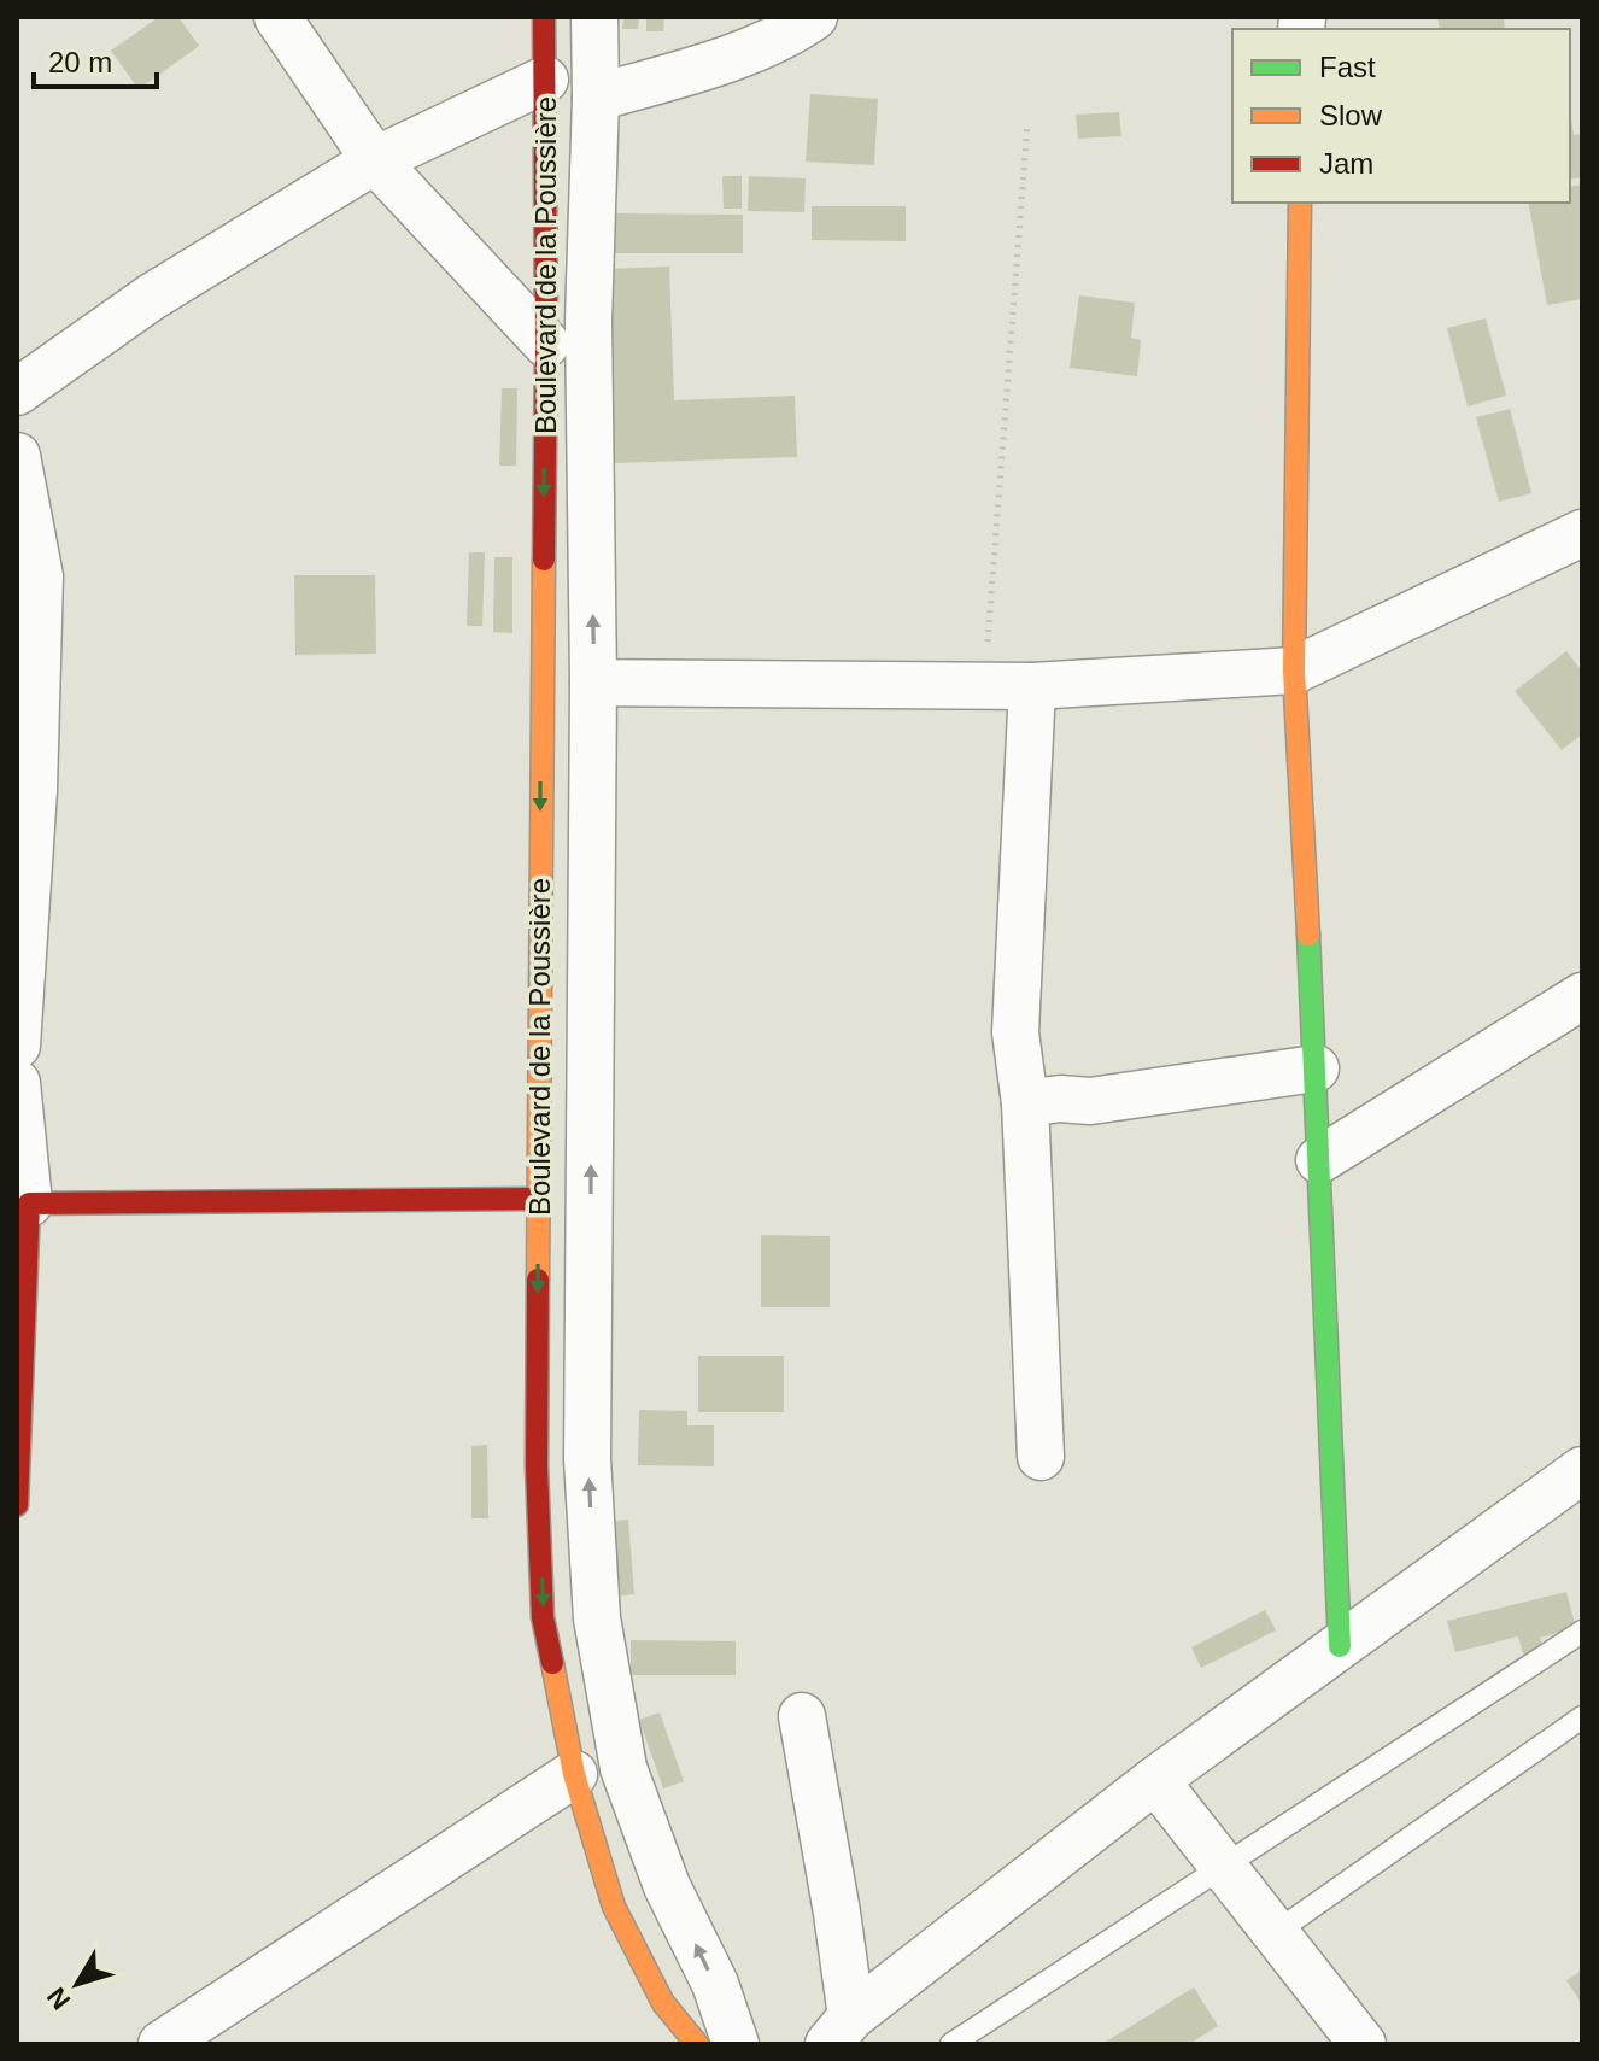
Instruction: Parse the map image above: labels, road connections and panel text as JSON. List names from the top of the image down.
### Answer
{
  "streets": {
    "street": ["Boulevard de la Poussière"]
  },
  "legend": ["Fast", "Slow", "Jam"],
  "scale_bar": "20 m",
  "north": "bottom left"
}
